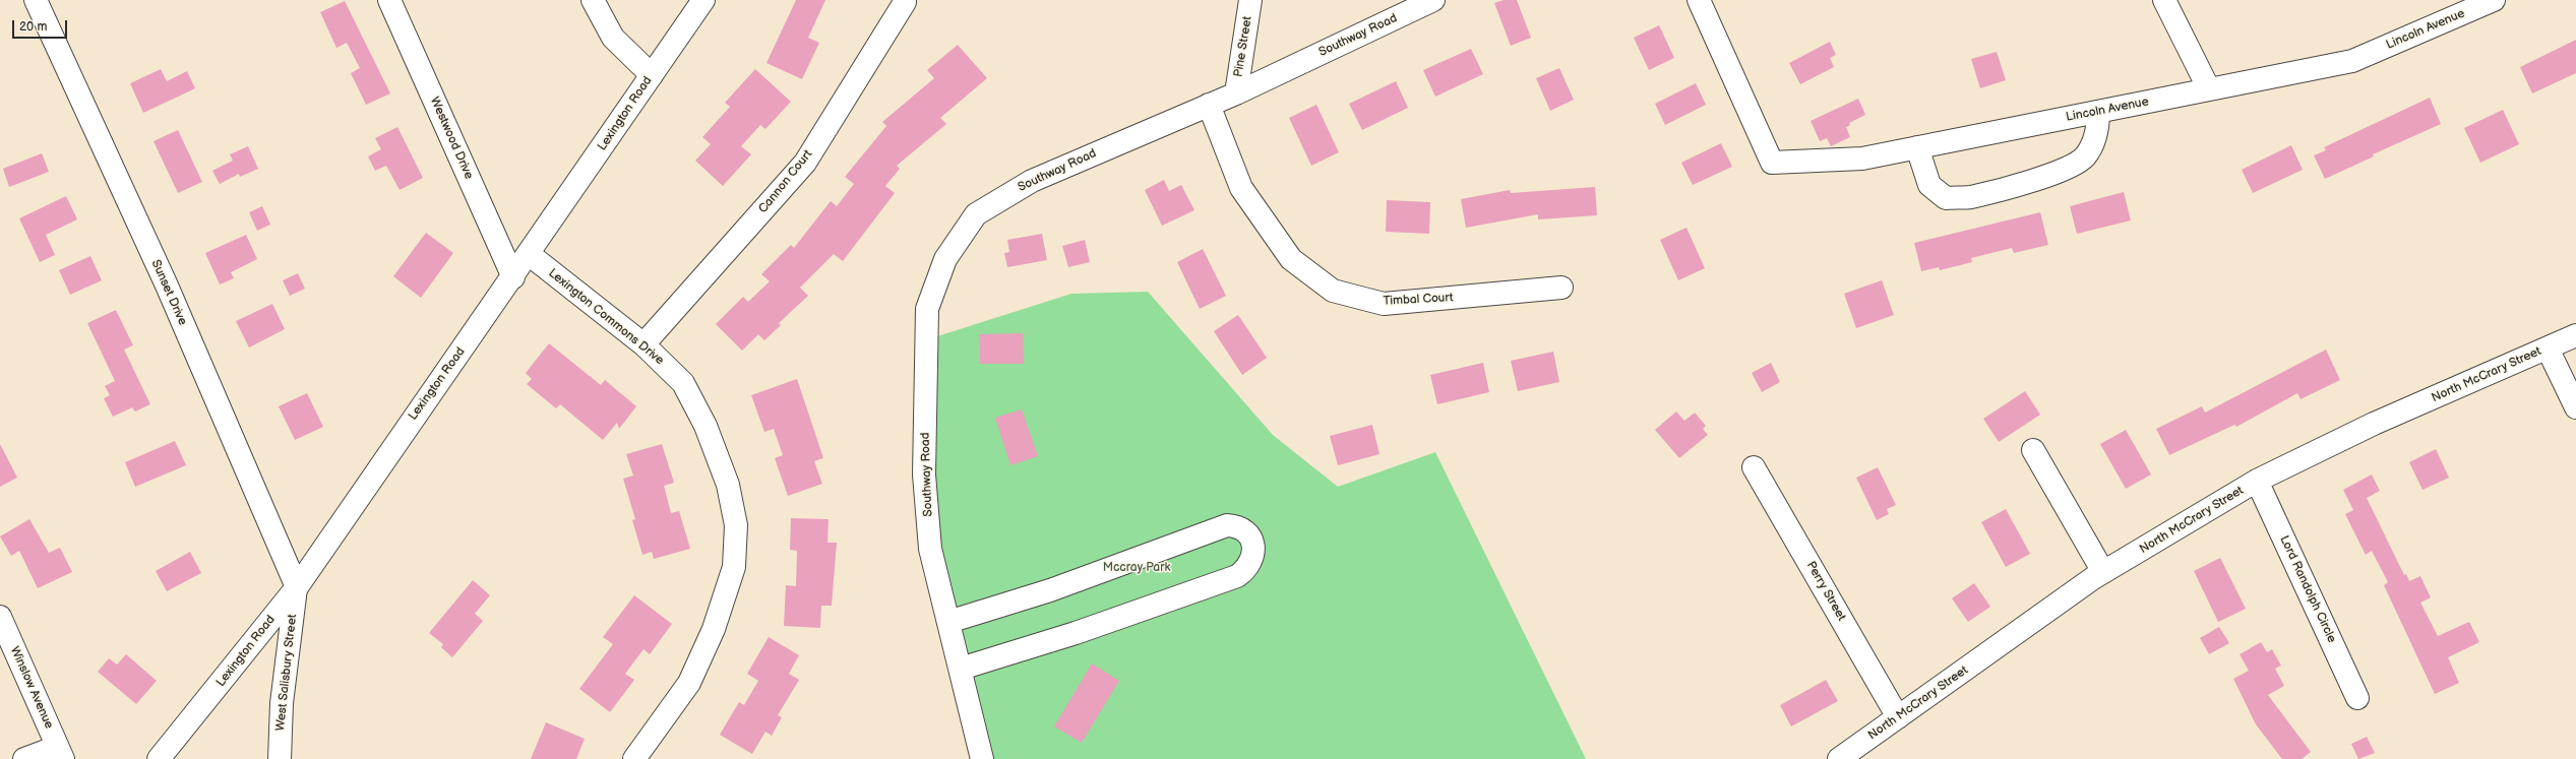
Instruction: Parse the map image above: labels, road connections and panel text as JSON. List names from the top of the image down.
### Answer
{
  "streets": {
    "street": [
      "Lincoln Avenue",
      "Southway Road",
      "Pine Street",
      "Lexington Road",
      "Westwood Drive",
      "Cannon Court",
      "Sunset Drive",
      "Timbal Court",
      "Lexington Commons Drive",
      "North McCrary Street",
      "Lord Randolph Circle",
      "Perry Street",
      "West Salisbury Street",
      "Winslow Avenue"
    ]
  },
  "crossings": [
    ["Southway Road", "Pine Street"],
    ["Southway Road", "Timbal Court"],
    ["Lexington Road", "Westwood Drive"],
    ["Lexington Road", "Sunset Drive"],
    ["Lexington Road", "Lexington Commons Drive"],
    ["Lexington Road", "West Salisbury Street"],
    ["Cannon Court", "Lexington Commons Drive"],
    ["Sunset Drive", "West Salisbury Street"],
    ["North McCrary Street", "Lord Randolph Circle"],
    ["North McCrary Street", "Perry Street"]
  ],
  "parks": ["Mccray Park"],
  "scale_bar": "20 m"
}
